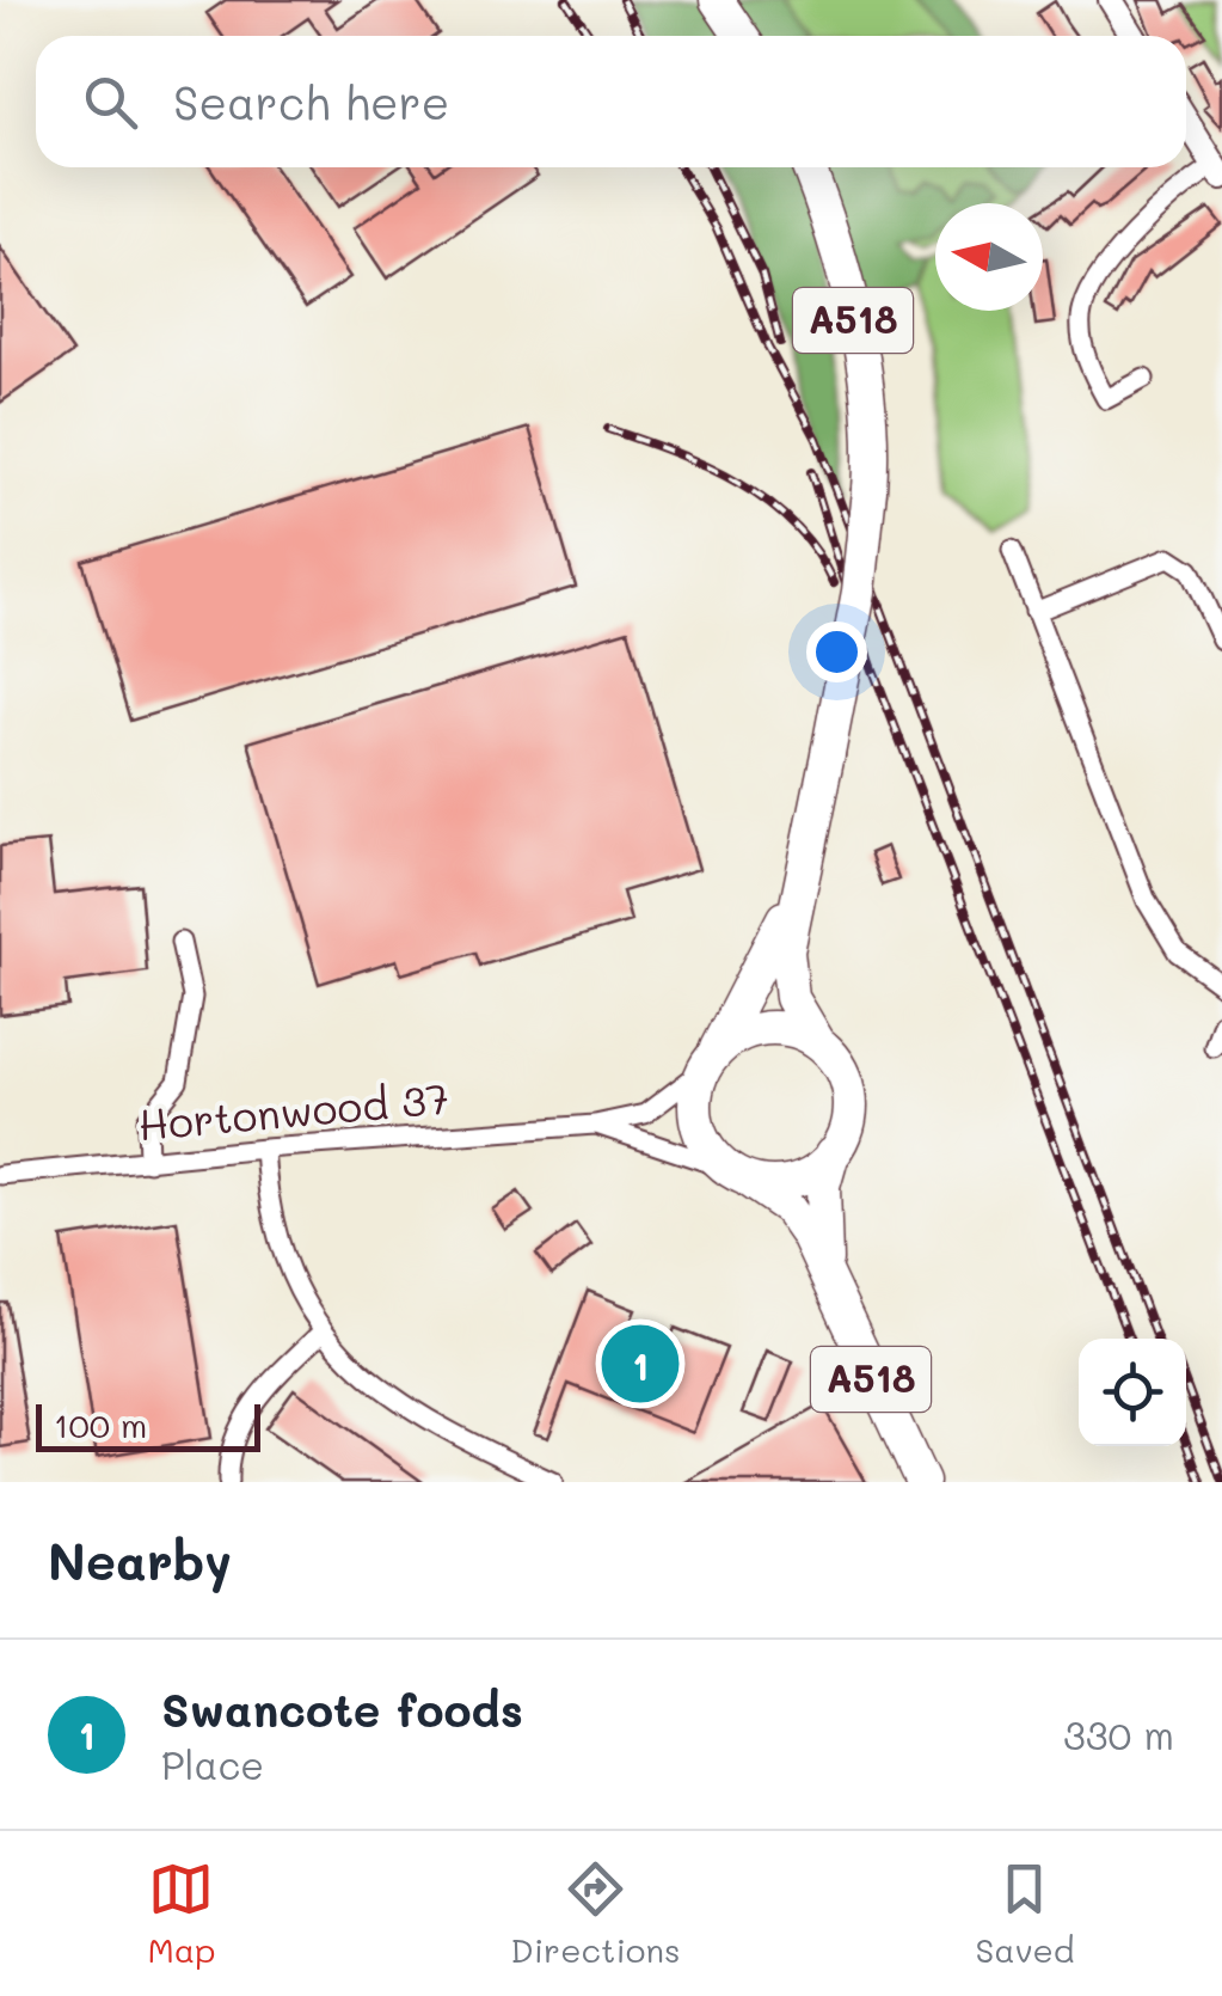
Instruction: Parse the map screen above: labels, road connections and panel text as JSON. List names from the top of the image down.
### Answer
{
  "streets": {
    "highway": ["A518"],
    "street": ["Hortonwood 37"]
  },
  "crossings": [
    ["A518", "Hortonwood 37"]
  ],
  "scale_bar": "100 m",
  "north": "left",
  "page": {
    "search": "Search here",
    "pins": "1",
    "scale": "100 m",
    "heading": "Nearby",
    "list": [
      {
        "mark": "1",
        "name": "Swancote foods",
        "note": "Place",
        "value": "330 m"
      }
    ],
    "nav": ["Map", "Directions", "Saved"]
  }
}
